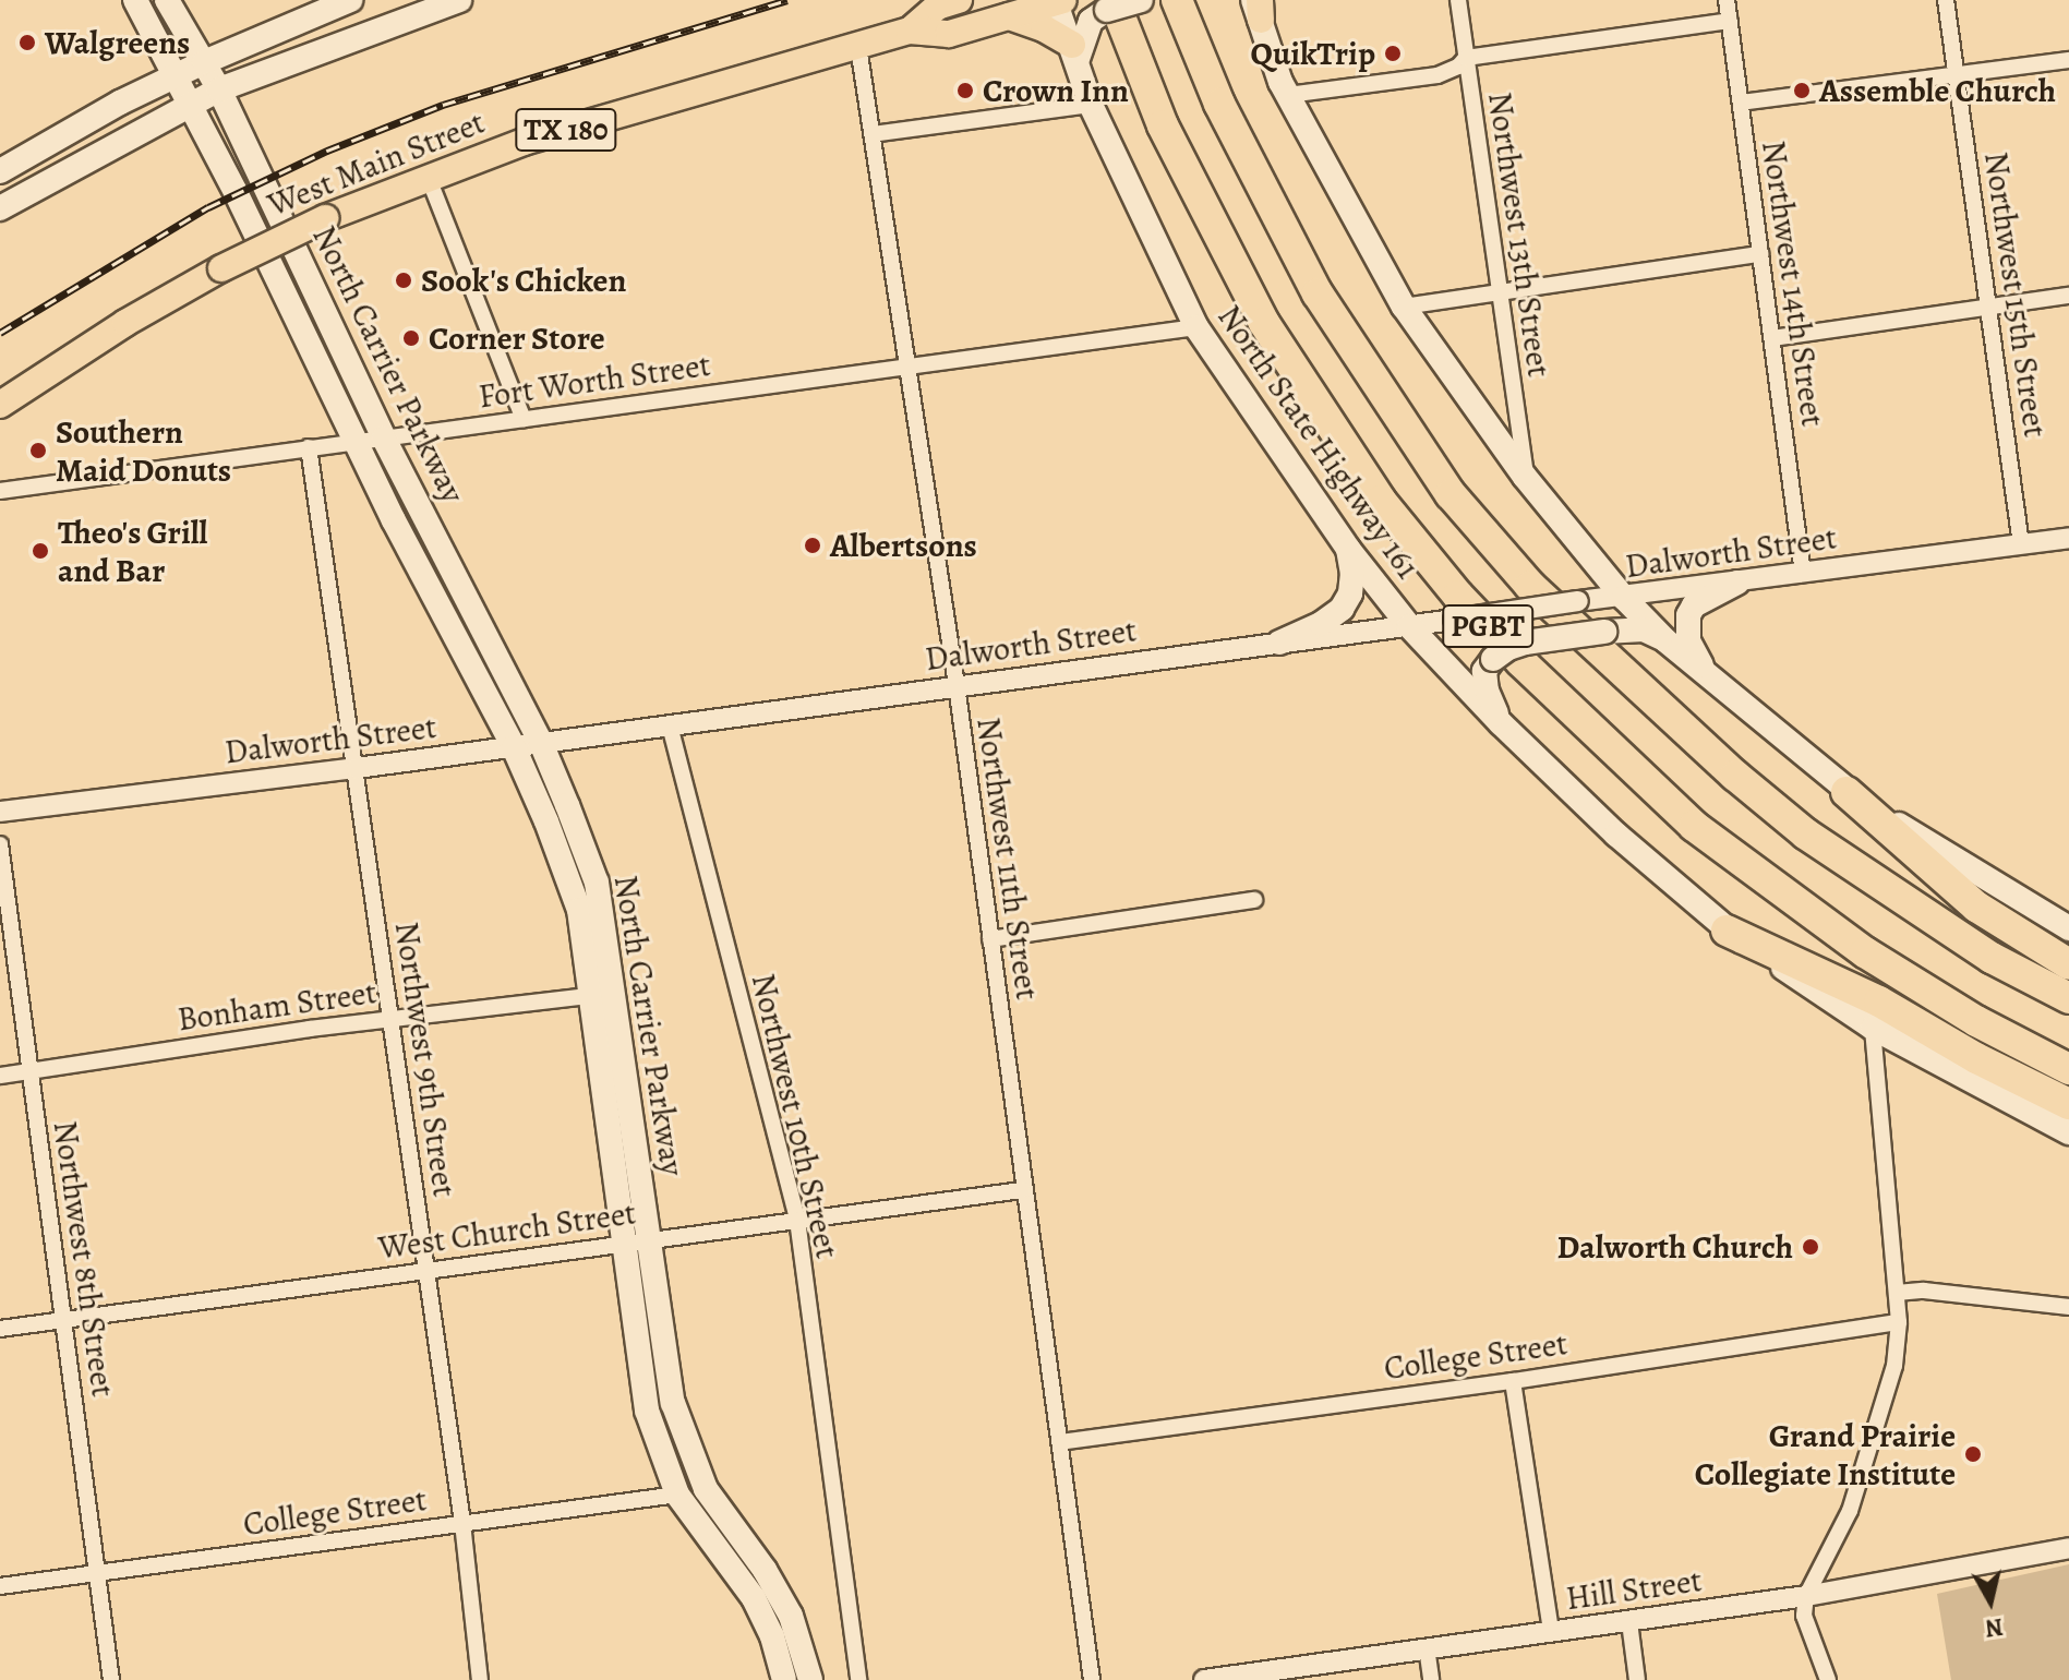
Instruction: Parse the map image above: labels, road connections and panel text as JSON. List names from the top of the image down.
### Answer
{
  "streets": {
    "highway": ["PGBT"],
    "main road": [
      "TX 180",
      "West Main Street",
      "North Carrier Parkway",
      "North State Highway 161"
    ],
    "street": [
      "Northwest 13th Street",
      "Northwest 14th Street",
      "Northwest 15th Street",
      "Fort Worth Street",
      "Dalworth Street",
      "Northwest 11th Street",
      "Bonham Street",
      "Northwest 9th Street",
      "Northwest 10th Street",
      "West Church Street",
      "Northwest 8th Street",
      "College Street",
      "Hill Street"
    ]
  },
  "crossings": [
    ["West Main Street", "North State Highway 161"],
    ["West Main Street", "Northwest 11th Street"],
    ["Northwest 14th Street", "Dalworth Street"],
    ["Northwest 15th Street", "Dalworth Street"],
    ["North Carrier Parkway", "Fort Worth Street"],
    ["North Carrier Parkway", "Dalworth Street"],
    ["North Carrier Parkway", "Bonham Street"],
    ["North Carrier Parkway", "West Church Street"],
    ["North Carrier Parkway", "College Street"],
    ["Fort Worth Street", "North State Highway 161"],
    ["Fort Worth Street", "Northwest 11th Street"],
    ["Fort Worth Street", "Northwest 9th Street"],
    ["North State Highway 161", "Dalworth Street"],
    ["Dalworth Street", "Northwest 11th Street"],
    ["Dalworth Street", "Northwest 9th Street"],
    ["Dalworth Street", "Northwest 10th Street"],
    ["Northwest 11th Street", "West Church Street"],
    ["Northwest 11th Street", "College Street"],
    ["Bonham Street", "Northwest 9th Street"],
    ["Bonham Street", "Northwest 8th Street"],
    ["Northwest 9th Street", "West Church Street"],
    ["Northwest 9th Street", "College Street"],
    ["Northwest 10th Street", "West Church Street"],
    ["West Church Street", "Northwest 8th Street"],
    ["Northwest 8th Street", "College Street"]
  ],
  "places": [
    "Walgreens",
    "QuikTrip",
    "Crown Inn",
    "Assemble Church",
    "Sook's Chicken",
    "Corner Store",
    "Southern Maid Donuts",
    "Albertsons",
    "Theo's Grill and Bar",
    "Dalworth Church",
    "Grand Prairie Collegiate Institute"
  ],
  "north": "bottom"
}
